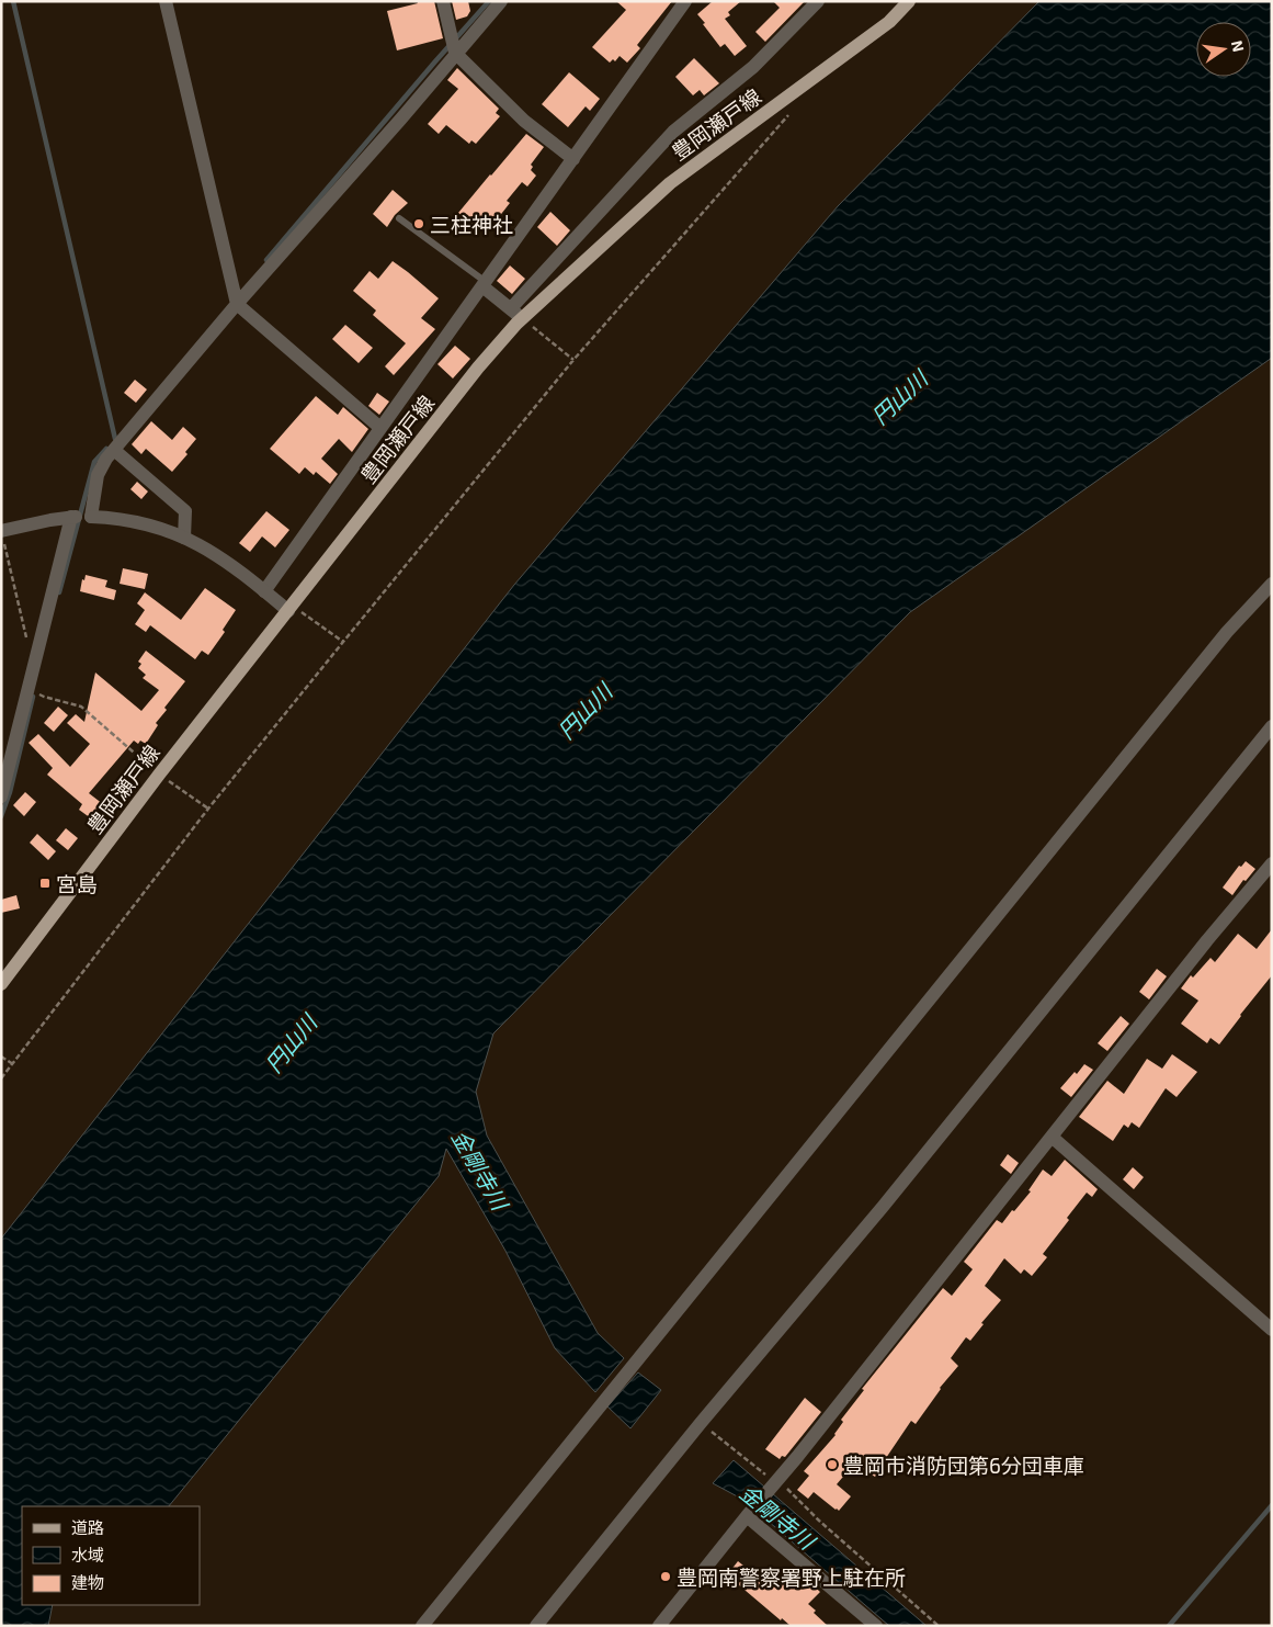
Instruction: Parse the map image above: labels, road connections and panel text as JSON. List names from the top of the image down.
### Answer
{
  "streets": {
    "main road": ["豊岡瀬戸線"]
  },
  "water": ["円山川", "金剛寺川"],
  "places": {
    "other": ["三柱神社", "豊岡市消防団第6分団車庫", "豊岡南警察署野上駐在所"],
    "transit": ["宮島"]
  },
  "legend": ["道路", "水域", "建物"],
  "north": "right"
}
